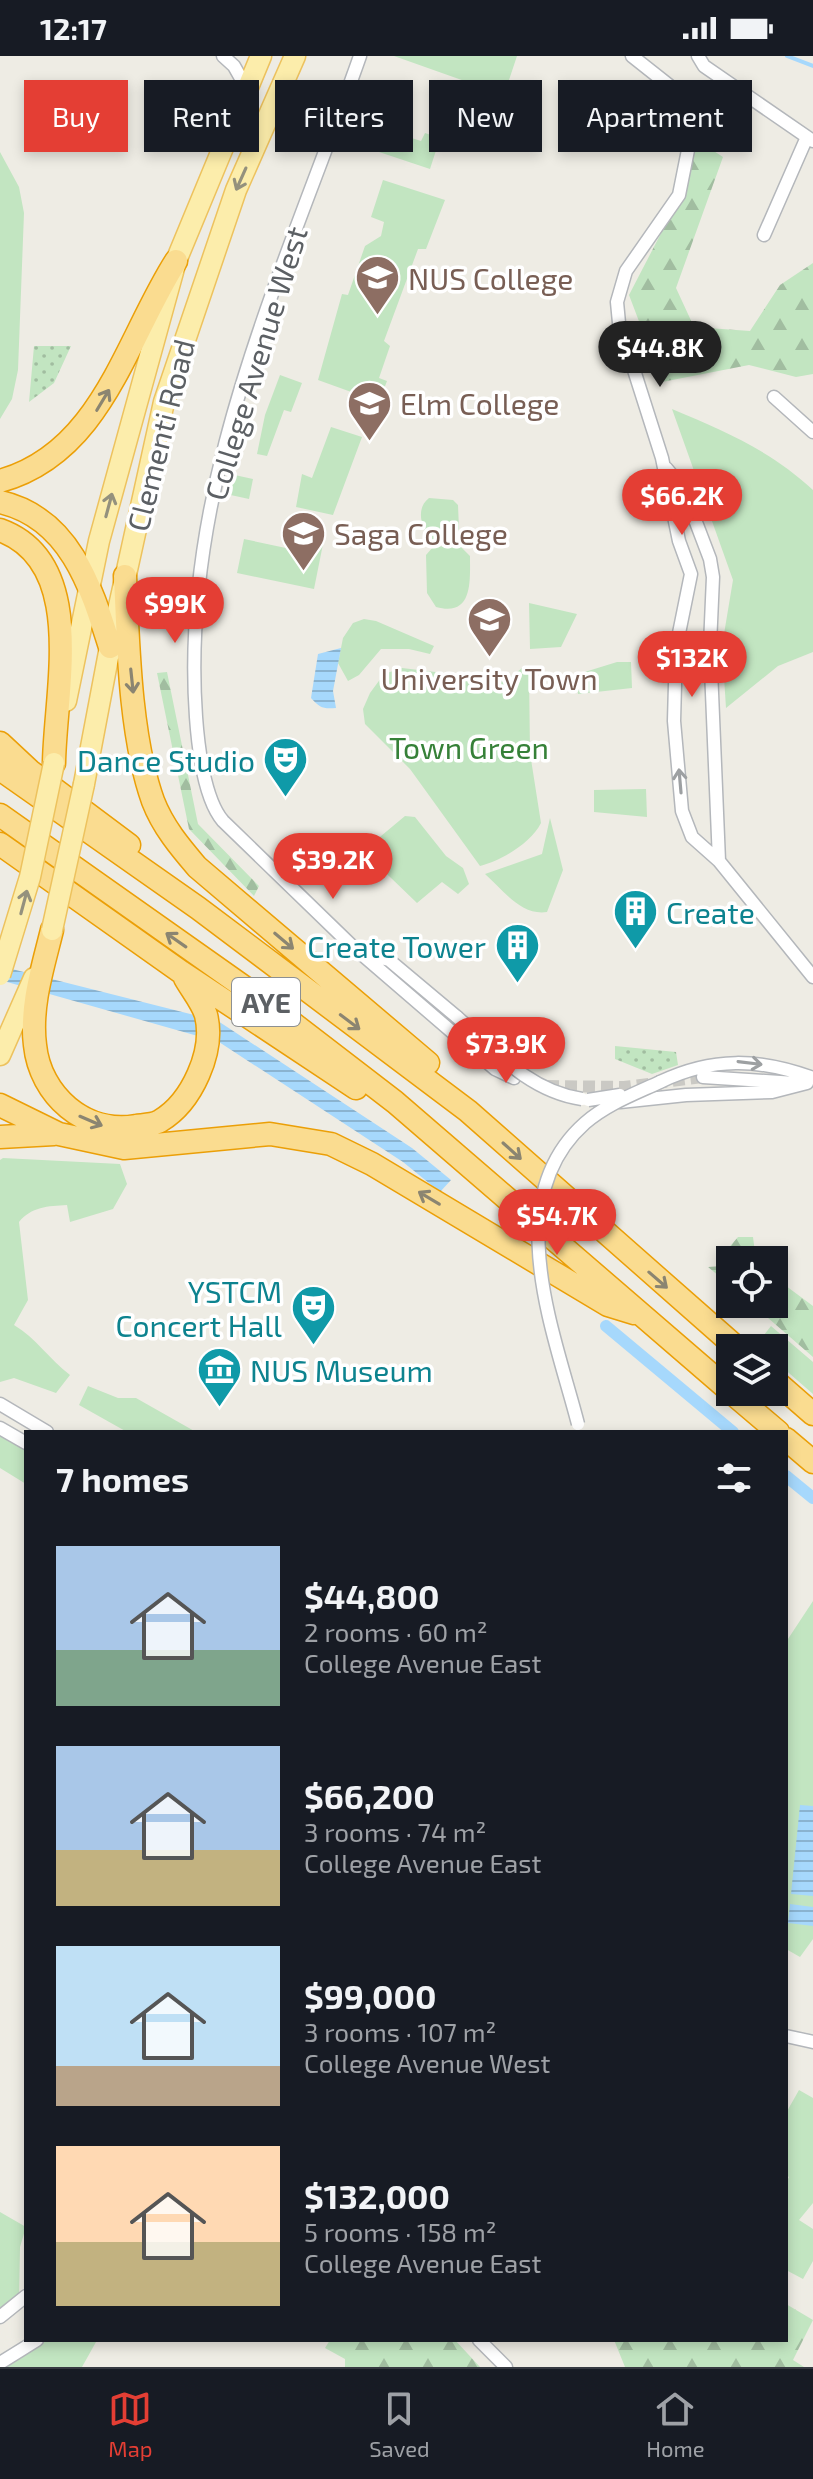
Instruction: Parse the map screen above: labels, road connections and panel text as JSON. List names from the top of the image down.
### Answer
{
  "streets": {
    "highway": ["AYE"],
    "main road": ["Clementi Road"],
    "street": ["College Avenue West"]
  },
  "parks": ["Town Green"],
  "places": {
    "school or university": [
      "NUS College",
      "Elm College",
      "Saga College",
      "University Town"
    ],
    "theatre": ["Dance Studio", "YSTCM Concert Hall"],
    "building": ["Create", "Create Tower"],
    "museum": ["NUS Museum"]
  },
  "page": {
    "status": "12:17",
    "chip": [
      "Buy",
      "Rent",
      "Filters",
      "New",
      "Apartment"
    ],
    "price": [
      "$44.8K",
      "$66.2K",
      "$99K",
      "$132K",
      "$39.2K",
      "$73.9K",
      "$54.7K"
    ],
    "heading": "7 homes",
    "list": [
      {
        "name": "$44,800",
        "note": "2 rooms · 60 m² · College Avenue East"
      },
      {
        "name": "$66,200",
        "note": "3 rooms · 74 m² · College Avenue East"
      },
      {
        "name": "$99,000",
        "note": "3 rooms · 107 m² · College Avenue West"
      },
      {
        "name": "$132,000",
        "note": "5 rooms · 158 m² · College Avenue East"
      }
    ],
    "tabs": ["Map", "Saved", "Home"]
  }
}
